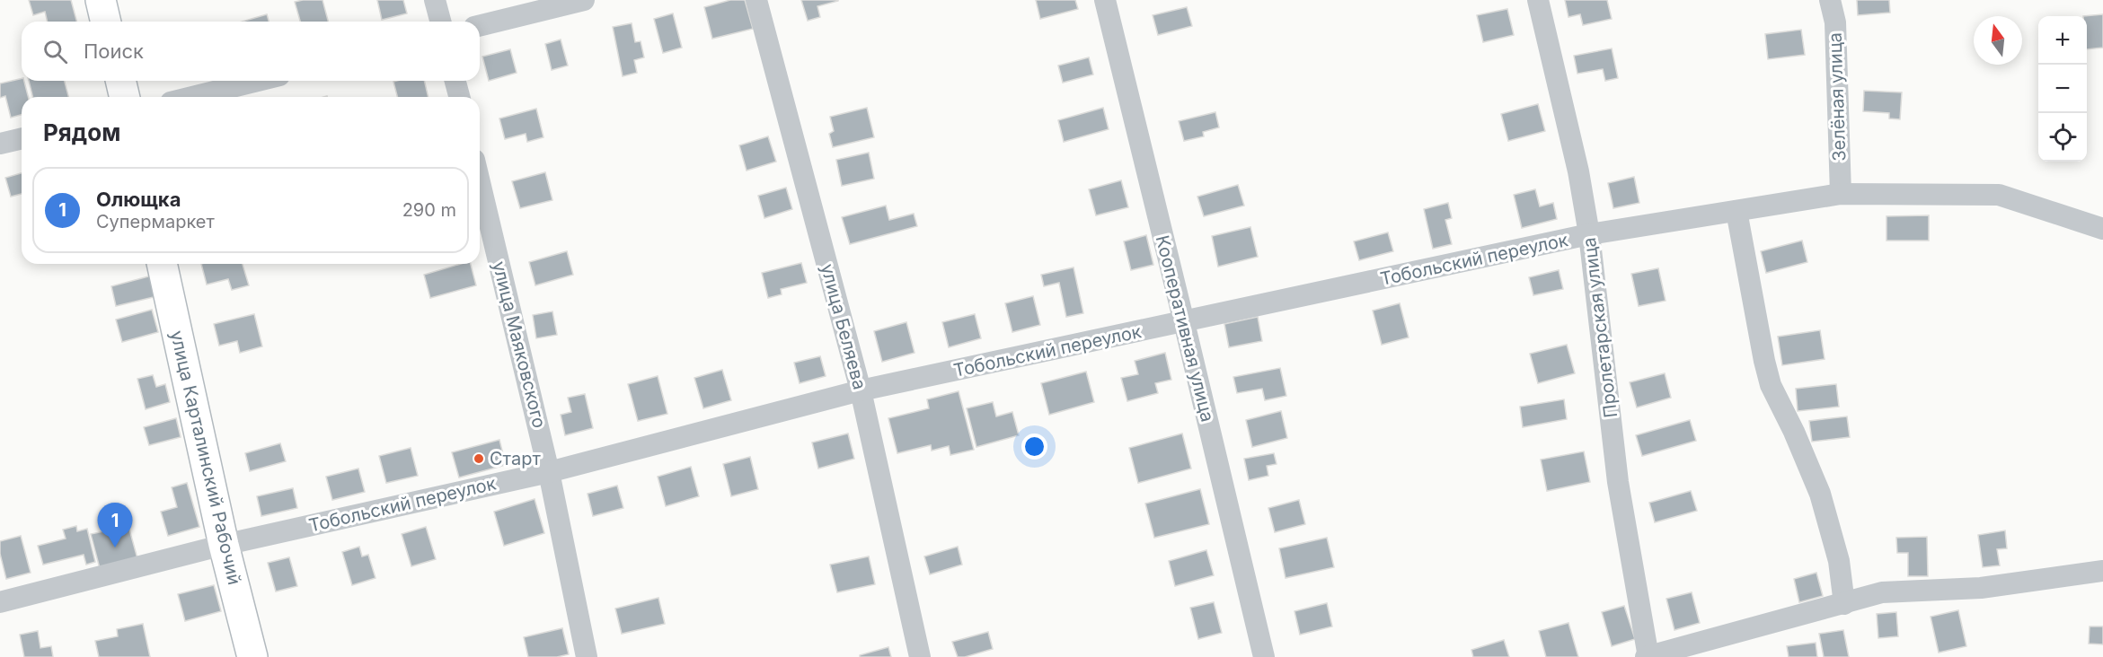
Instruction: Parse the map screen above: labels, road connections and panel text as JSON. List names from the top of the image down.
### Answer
{
  "streets": {
    "street": [
      "Зелёная улица",
      "Тобольский переулок",
      "улица Беляева",
      "Пролетарская улица",
      "Кооперативная улица",
      "улица Маяковского",
      "улица Карталинский Рабочий"
    ]
  },
  "crossings": [
    ["Зелёная улица", "Тобольский переулок"],
    ["Тобольский переулок", "улица Беляева"],
    ["Тобольский переулок", "Пролетарская улица"],
    ["Тобольский переулок", "Кооперативная улица"],
    ["Тобольский переулок", "улица Маяковского"],
    ["Тобольский переулок", "улица Карталинский Рабочий"]
  ],
  "places": ["Старт"],
  "north": "top",
  "page": {
    "map_buttons": ["+", "−"],
    "search": "Поиск",
    "heading": "Рядом",
    "list": [
      {
        "mark": "1",
        "name": "Олющка",
        "note": "Супермаркет",
        "value": "290 m"
      }
    ],
    "pins": "1"
  }
}
